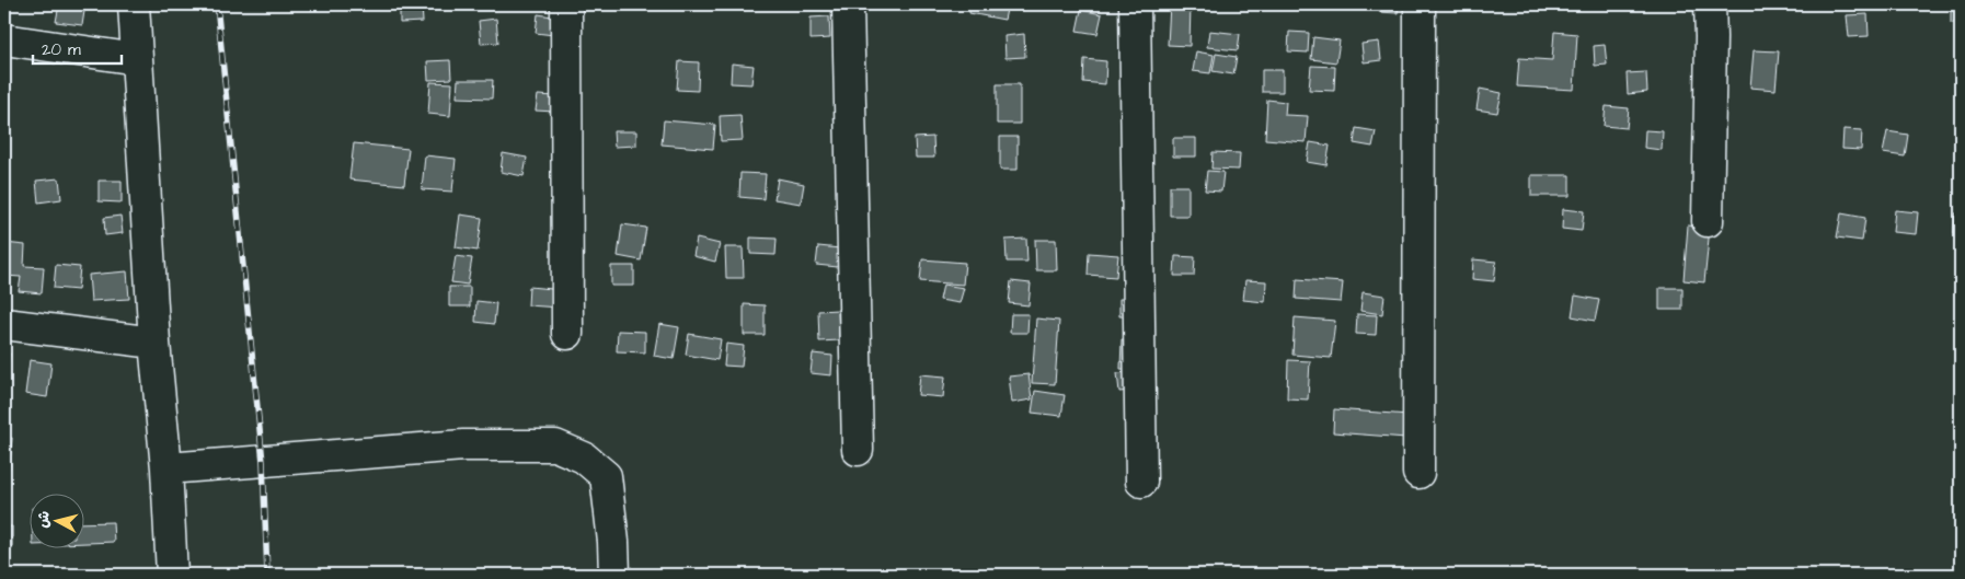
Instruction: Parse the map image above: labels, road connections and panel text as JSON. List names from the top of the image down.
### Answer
{
  "scale_bar": "20 m",
  "north": "left"
}
